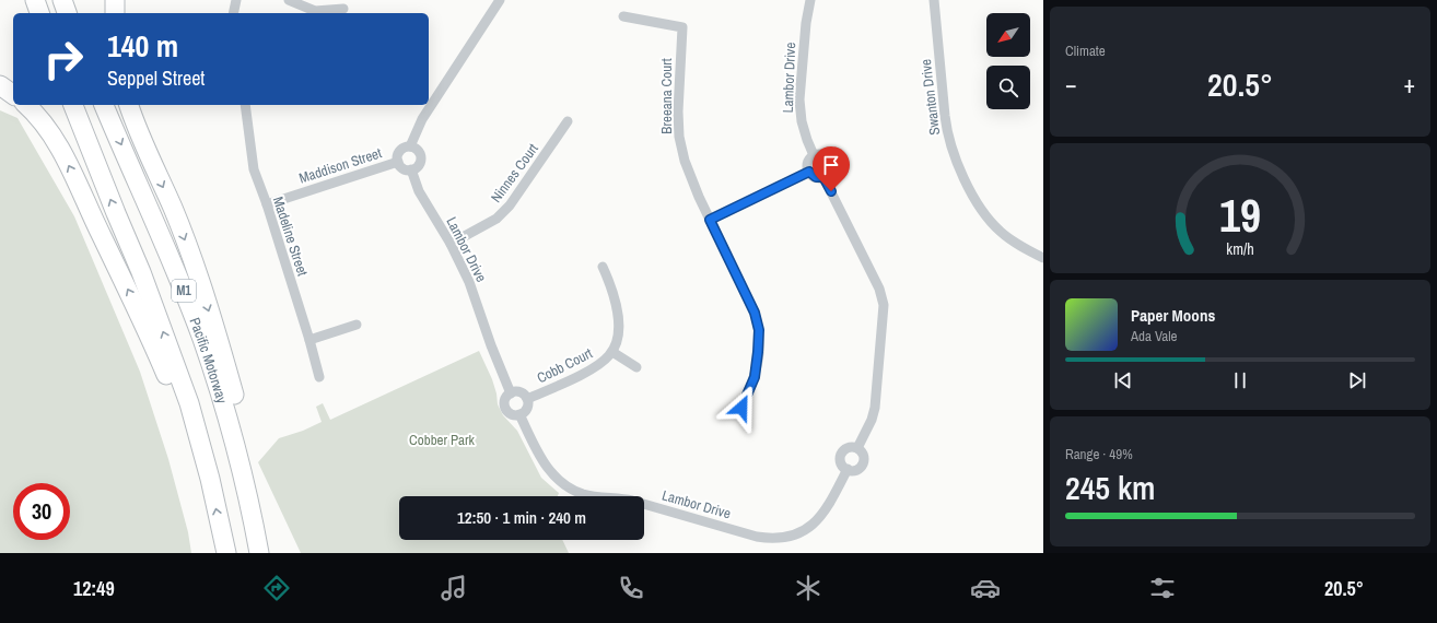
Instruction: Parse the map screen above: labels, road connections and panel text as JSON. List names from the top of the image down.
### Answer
{
  "streets": {
    "highway": ["M1", "Pacific Motorway"],
    "street": [
      "Lambor Drive",
      "Breeana Court",
      "Swanton Drive",
      "Maddison Street",
      "Ninnes Court",
      "Madeline Street",
      "Cobb Court"
    ]
  },
  "crossings": [
    ["Lambor Drive", "Maddison Street"],
    ["Lambor Drive", "Ninnes Court"],
    ["Lambor Drive", "Cobb Court"],
    ["Maddison Street", "Madeline Street"]
  ],
  "parks": ["Cobber Park"],
  "north": "bottom left",
  "page": {
    "tile": [
      "Climate",
      ["Range · 49%", "245 km"]
    ],
    "turn": ["140 m", "Seppel Street"],
    "heat": ["−", "20.5°", "+"],
    "song": ["Paper Moons", "Ada Vale"],
    "limit": "30",
    "trip": "12:50 · 1 min · 240 m",
    "tabs": ["12:49", "20.5°"],
    "gauge": ["19", "km/h"]
  }
}
